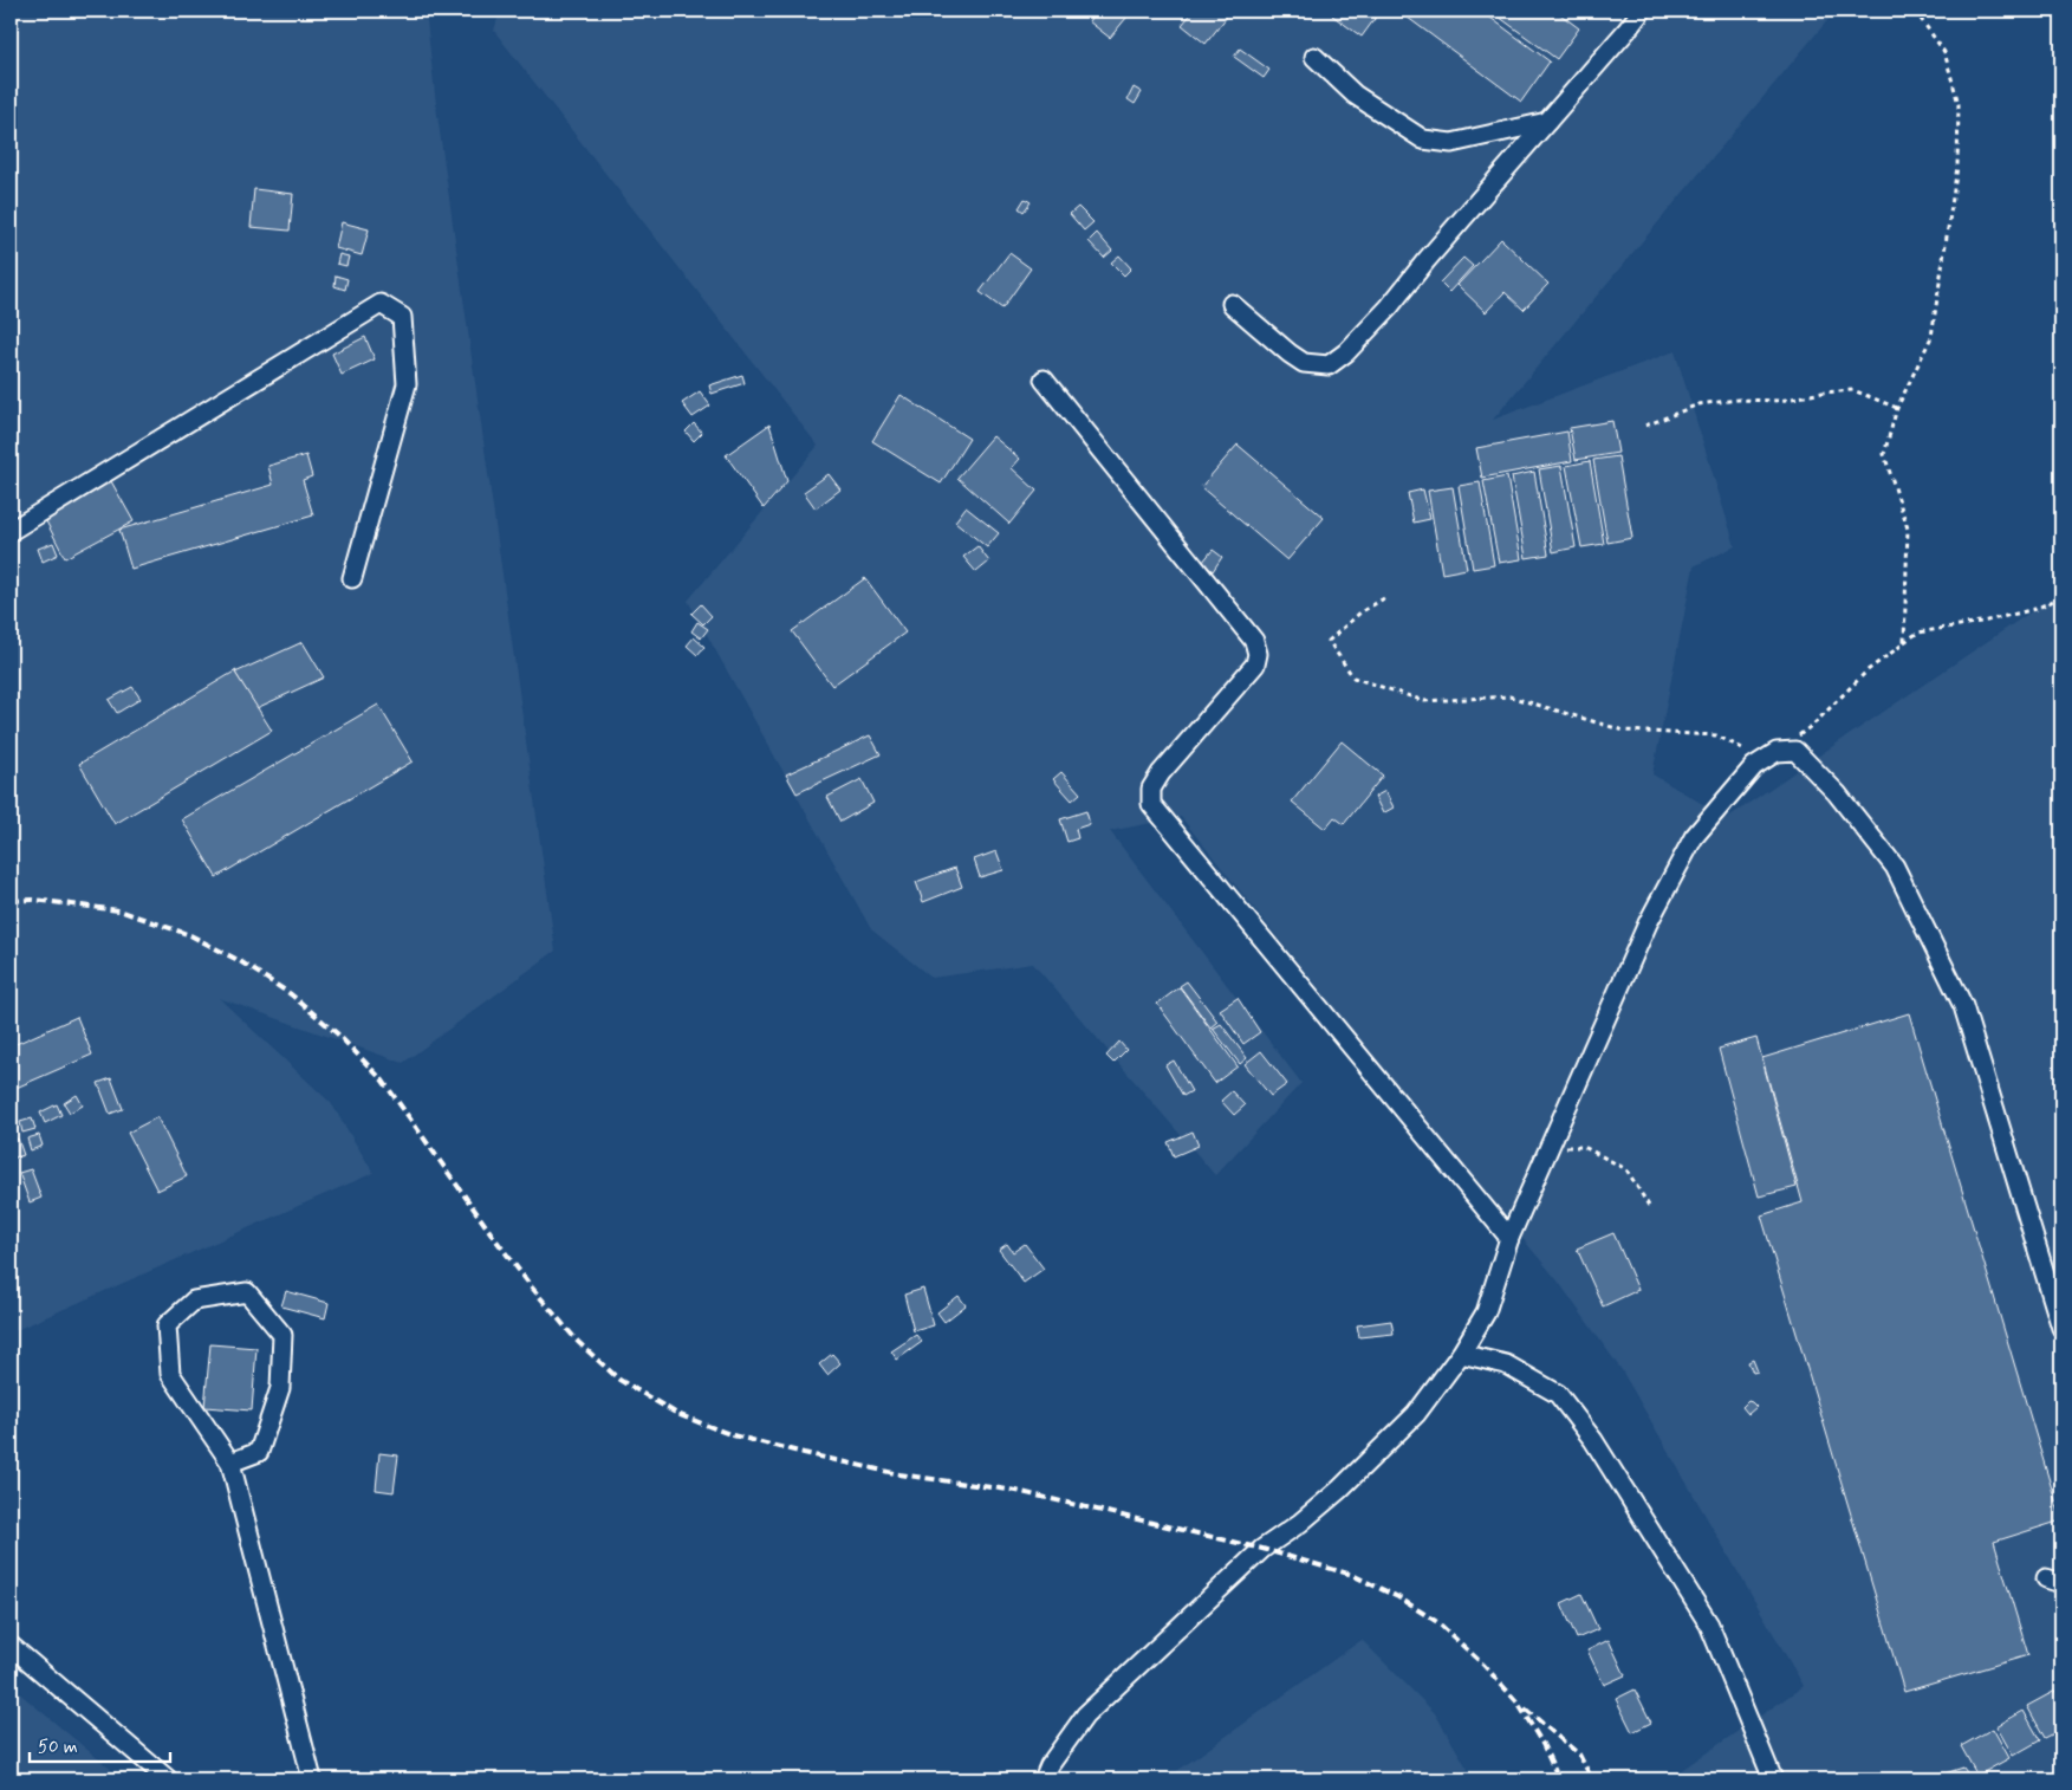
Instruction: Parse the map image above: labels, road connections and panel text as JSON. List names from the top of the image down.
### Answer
{
  "scale_bar": "50 m"
}
